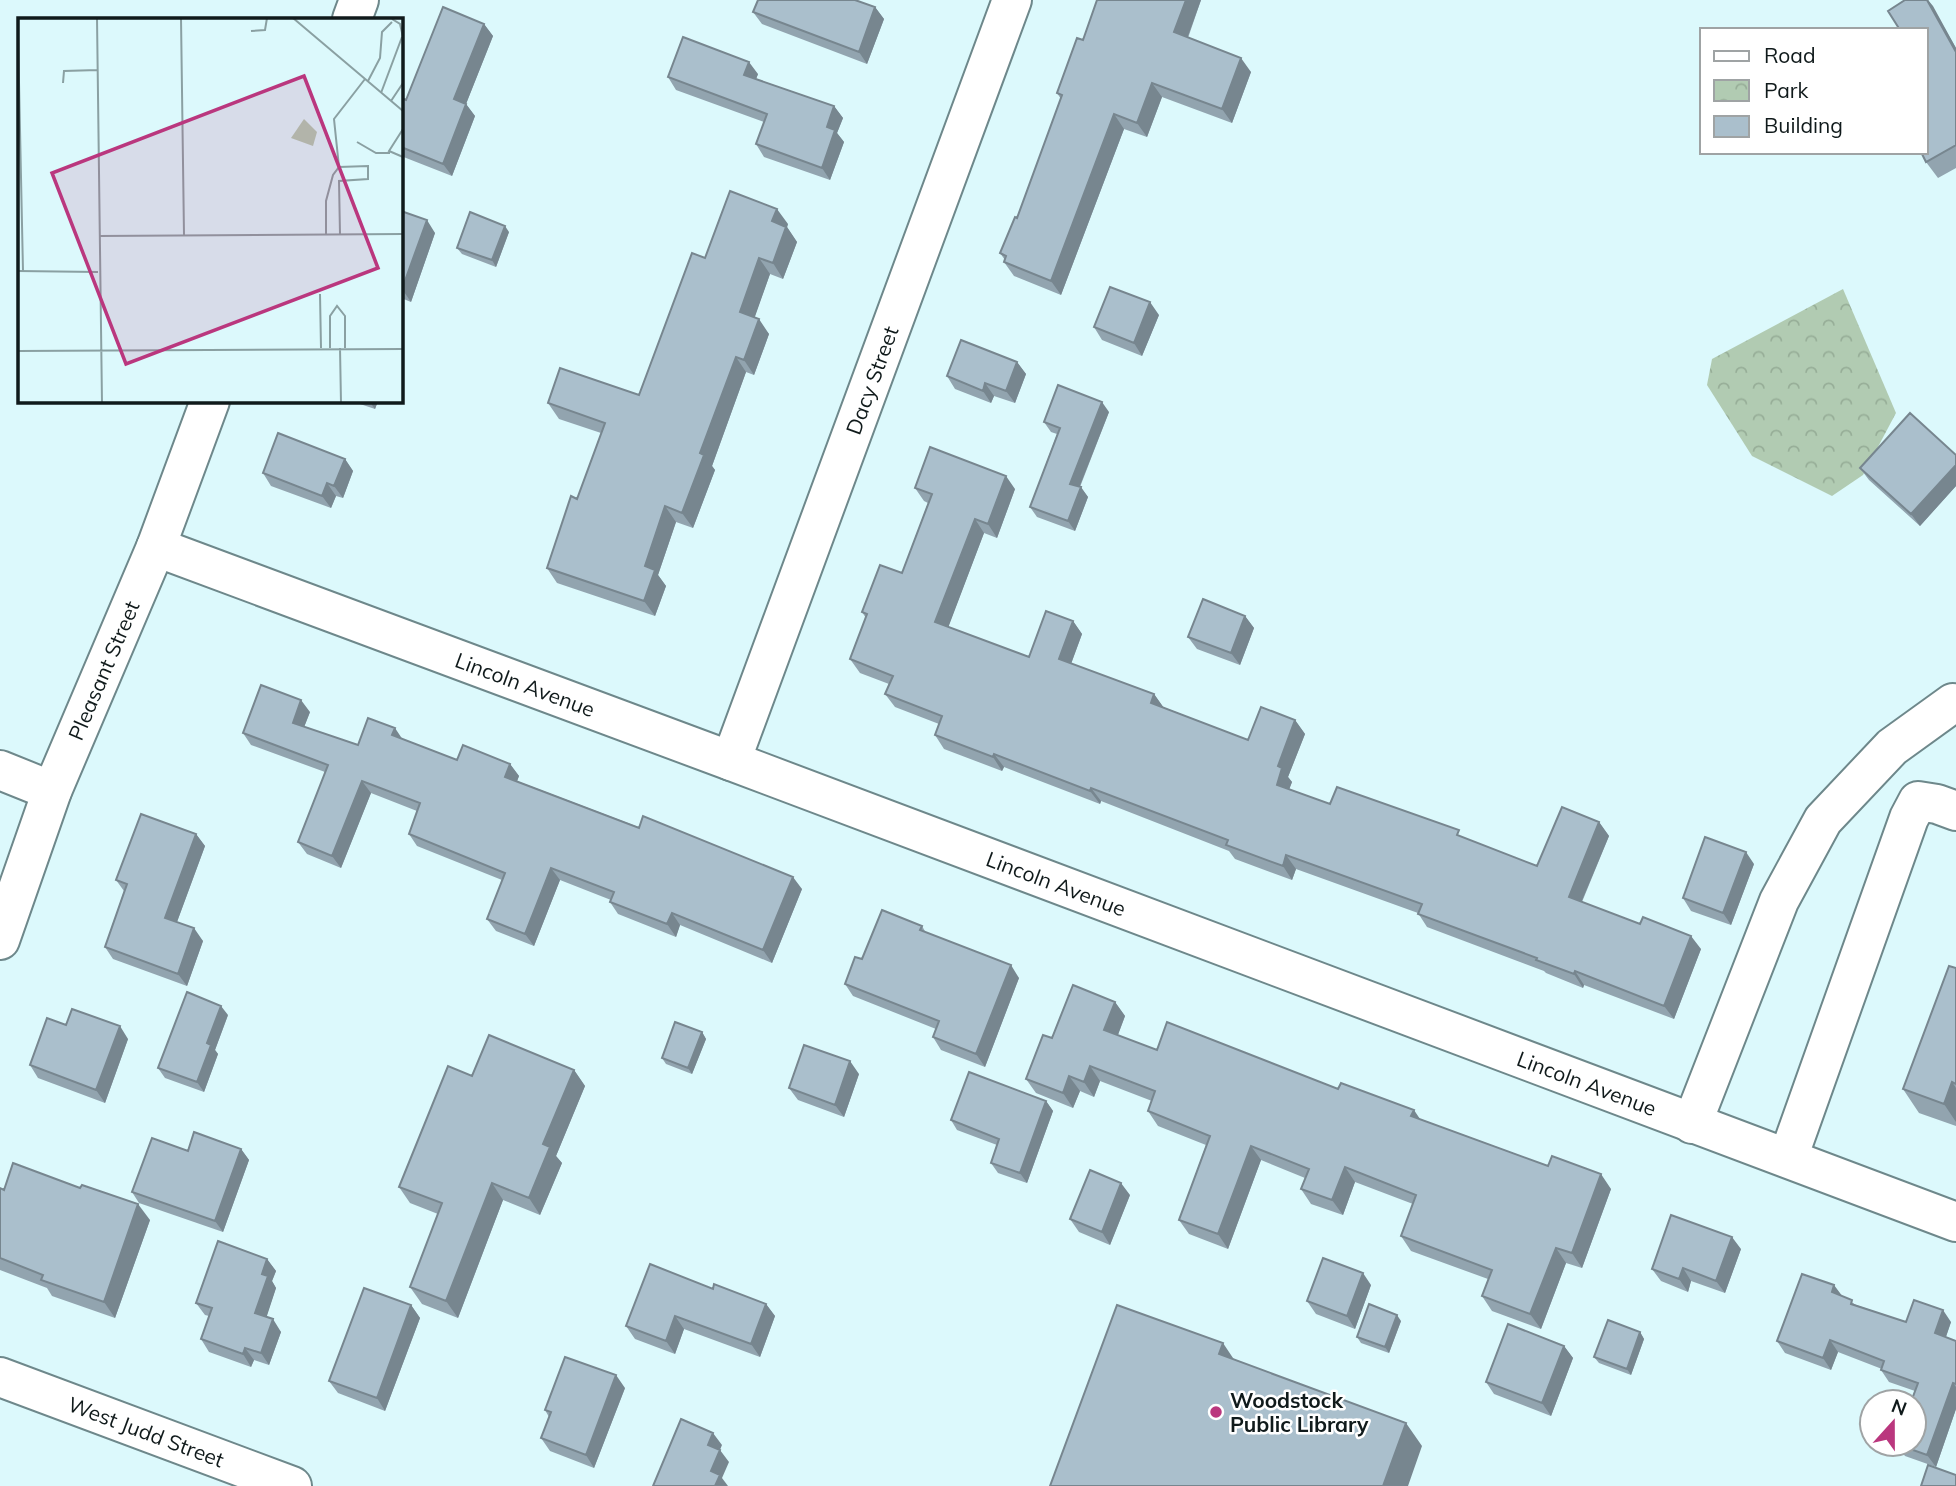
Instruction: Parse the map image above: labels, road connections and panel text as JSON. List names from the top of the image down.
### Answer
{
  "streets": {
    "street": [
      "Dacy Street",
      "Pleasant Street",
      "Lincoln Avenue",
      "West Judd Street"
    ]
  },
  "crossings": [
    ["Dacy Street", "Lincoln Avenue"],
    ["Pleasant Street", "Lincoln Avenue"]
  ],
  "places": ["Woodstock Public Library"],
  "legend": ["Road", "Park", "Building"],
  "north": "top"
}
